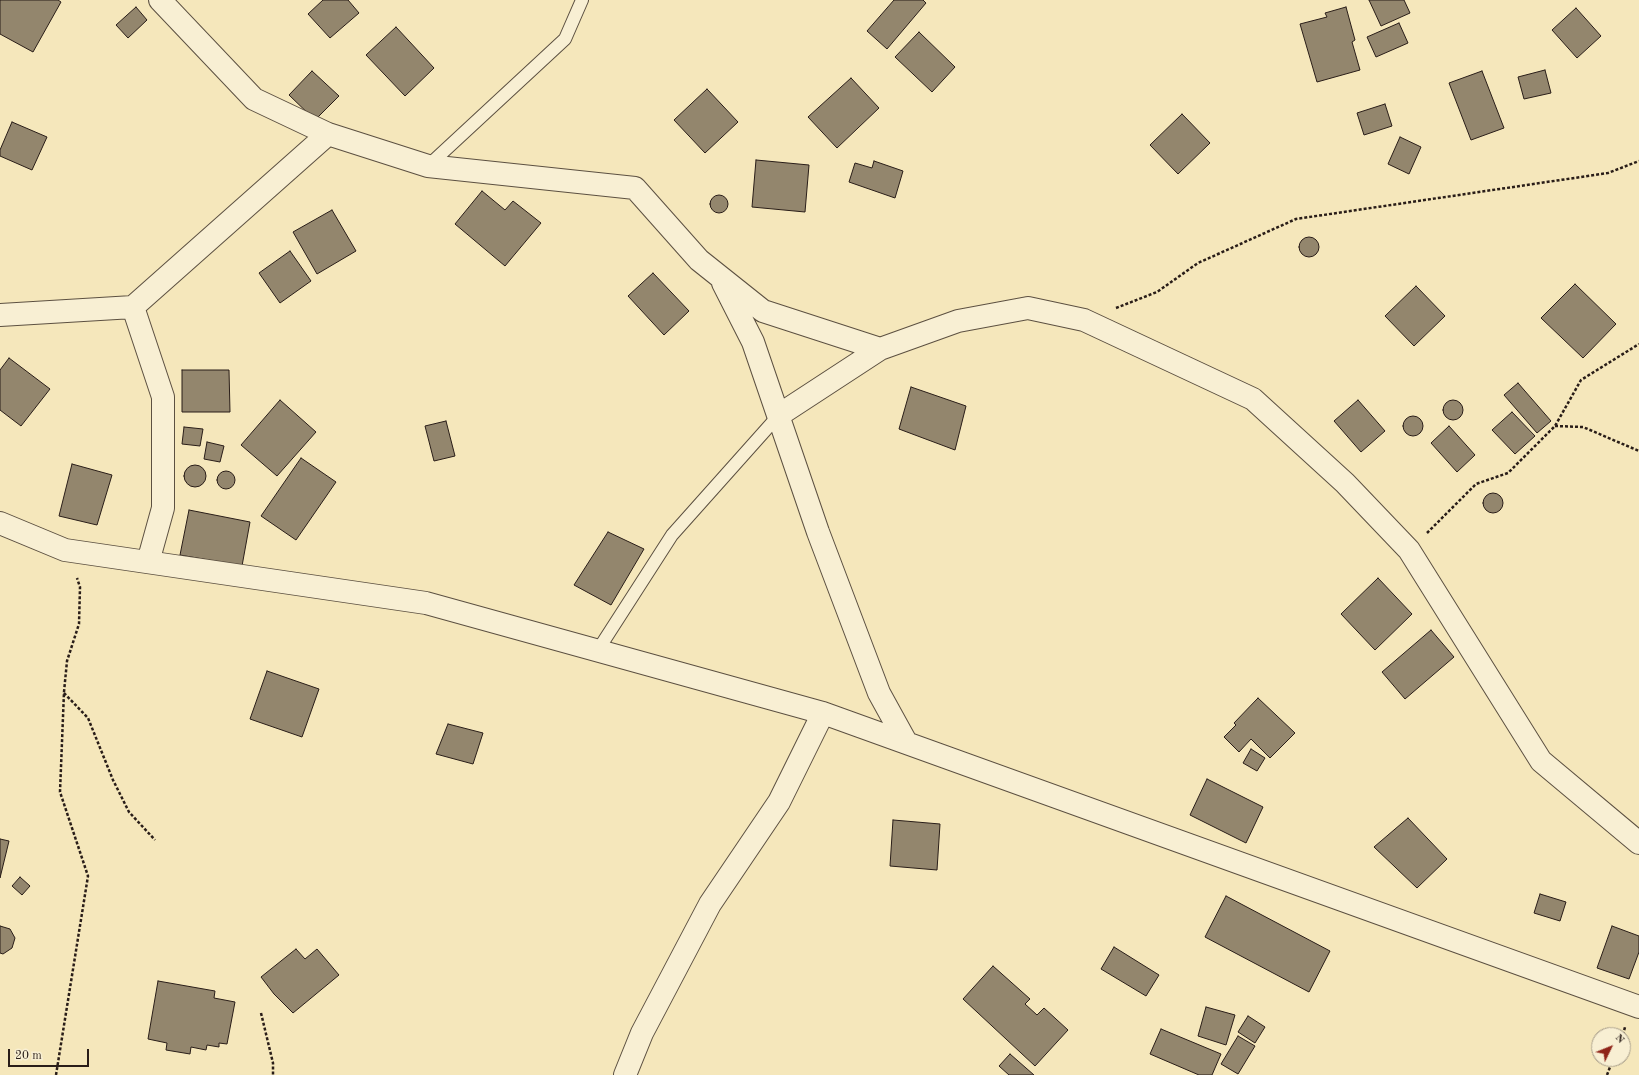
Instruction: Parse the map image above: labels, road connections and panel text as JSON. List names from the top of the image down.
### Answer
{
  "scale_bar": "20 m",
  "north": "top right"
}
